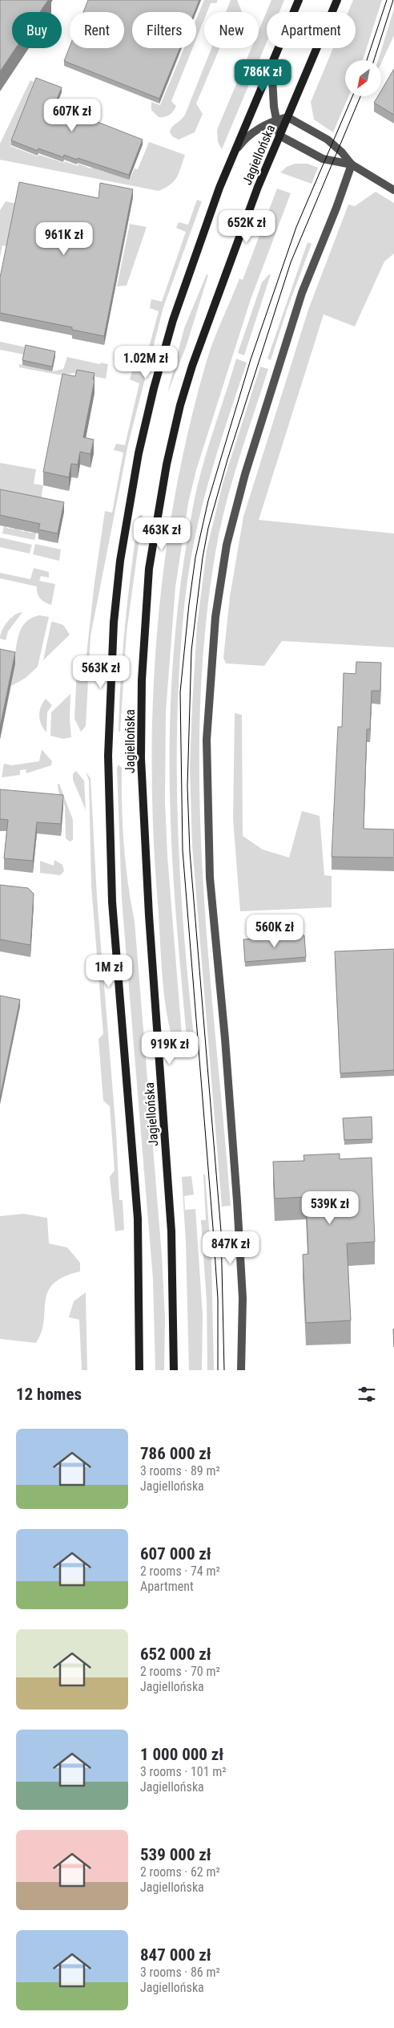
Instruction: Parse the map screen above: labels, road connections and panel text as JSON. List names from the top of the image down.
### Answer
{
  "streets": {
    "main road": ["Jagiellońska"]
  },
  "north": "bottom left",
  "page": {
    "chip": [
      "Buy",
      "Rent",
      "Filters",
      "New",
      "Apartment"
    ],
    "price": [
      "786K zł",
      "607K zł",
      "652K zł",
      "961K zł",
      "1.02M zł",
      "463K zł",
      "563K zł",
      "560K zł",
      "1M zł",
      "919K zł",
      "539K zł",
      "847K zł"
    ],
    "heading": "12 homes",
    "list": [
      {
        "name": "786 000 zł",
        "note": "3 rooms · 89 m² · Jagiellońska"
      },
      {
        "name": "607 000 zł",
        "note": "2 rooms · 74 m² · Apartment"
      },
      {
        "name": "652 000 zł",
        "note": "2 rooms · 70 m² · Jagiellońska"
      },
      {
        "name": "1 000 000 zł",
        "note": "3 rooms · 101 m² · Jagiellońska"
      },
      {
        "name": "539 000 zł",
        "note": "2 rooms · 62 m² · Jagiellońska"
      },
      {
        "name": "847 000 zł",
        "note": "3 rooms · 86 m² · Jagiellońska"
      }
    ]
  }
}
